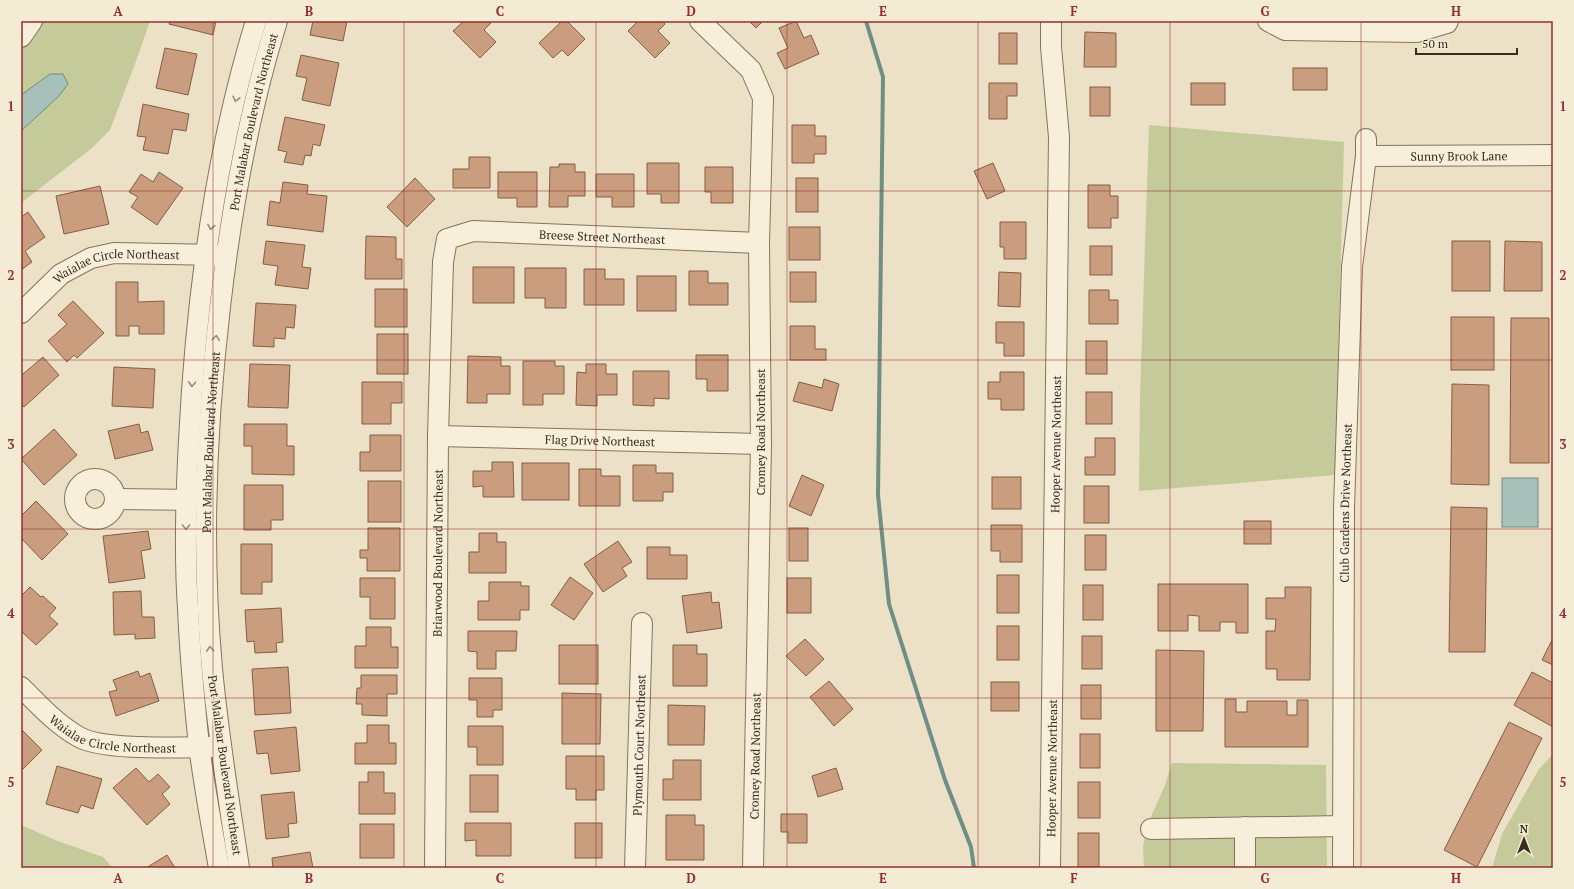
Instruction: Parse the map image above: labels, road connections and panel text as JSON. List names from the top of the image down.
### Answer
{
  "streets": {
    "street": [
      "Port Malabar Boulevard Northeast",
      "Sunny Brook Lane",
      "Breese Street Northeast",
      "Waialae Circle Northeast",
      "Cromey Road Northeast",
      "Flag Drive Northeast",
      "Hooper Avenue Northeast",
      "Club Gardens Drive Northeast",
      "Briarwood Boulevard Northeast",
      "Plymouth Court Northeast"
    ]
  },
  "crossings": [
    ["Port Malabar Boulevard Northeast", "Waialae Circle Northeast"],
    ["Sunny Brook Lane", "Club Gardens Drive Northeast"],
    ["Breese Street Northeast", "Cromey Road Northeast"],
    ["Breese Street Northeast", "Briarwood Boulevard Northeast"],
    ["Cromey Road Northeast", "Flag Drive Northeast"],
    ["Flag Drive Northeast", "Briarwood Boulevard Northeast"]
  ],
  "scale_bar": "50 m",
  "north": "top",
  "grid": {
    "columns": [
      "A",
      "B",
      "C",
      "D",
      "E",
      "F",
      "G",
      "H"
    ],
    "rows": [
      "1",
      "2",
      "3",
      "4",
      "5"
    ]
  }
}
